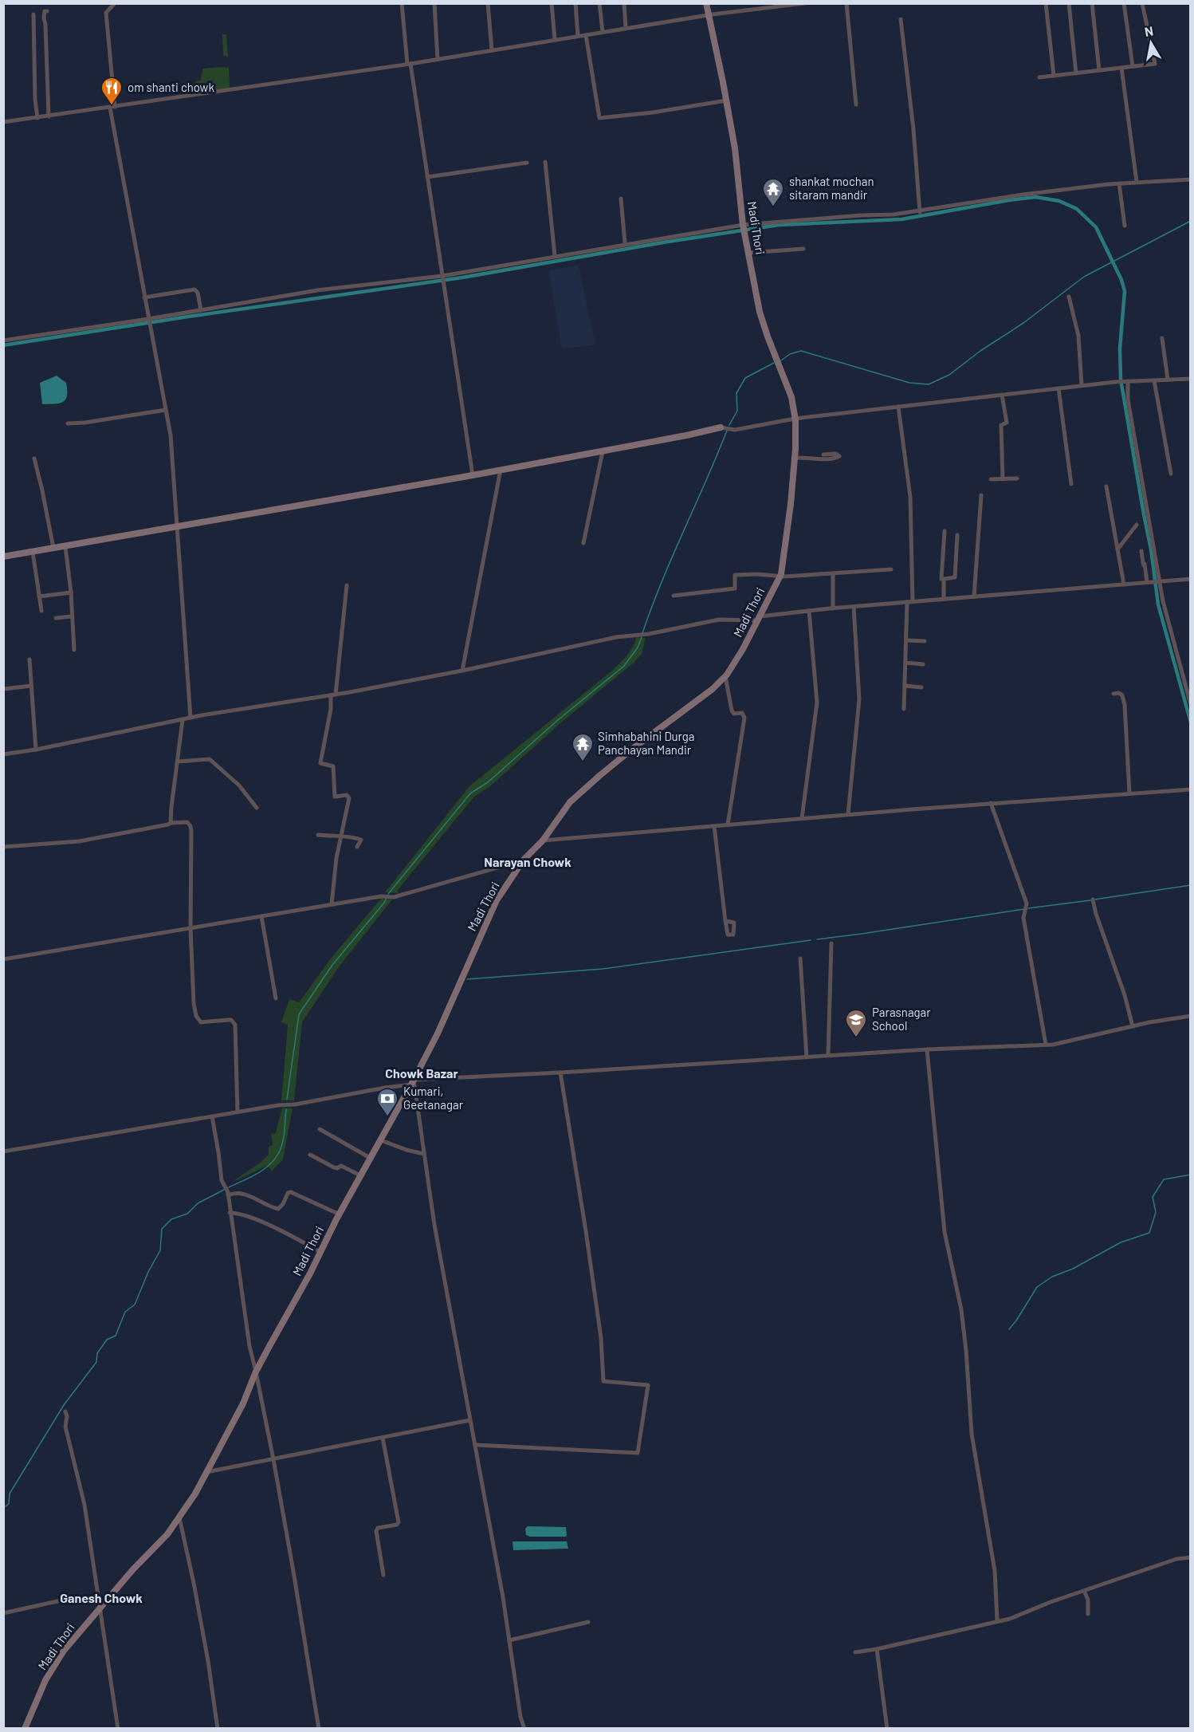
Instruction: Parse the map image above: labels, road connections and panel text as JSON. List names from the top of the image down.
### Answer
{
  "streets": {
    "main road": ["Madi Thori"]
  },
  "districts": ["Narayan Chowk", "Chowk Bazar", "Ganesh Chowk"],
  "places": {
    "restaurant": ["om shanti chowk"],
    "temple": ["shankat mochan sitaram mandir", "Simhabahini Durga Panchayan Mandir"],
    "school or university": ["Parasnagar School"],
    "bank": ["Kumari, Geetanagar"]
  },
  "north": "top"
}
